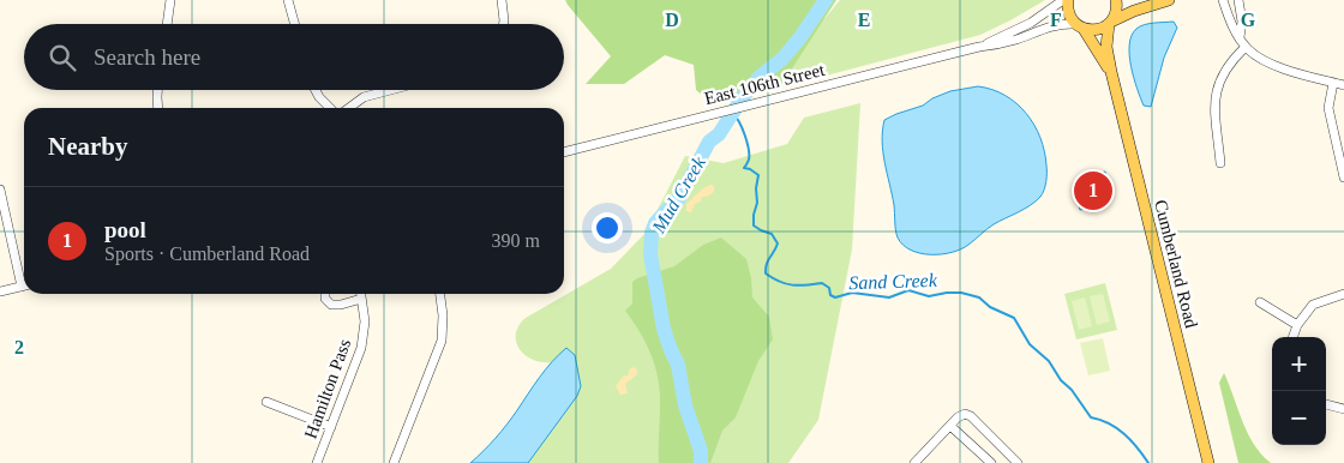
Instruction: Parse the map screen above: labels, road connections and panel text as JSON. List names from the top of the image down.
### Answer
{
  "streets": {
    "main road": ["Cumberland Road"],
    "street": ["East 106th Street", "Hamilton Pass"]
  },
  "crossings": [
    ["East 106th Street", "Cumberland Road"]
  ],
  "water": ["Mud Creek", "Sand Creek"],
  "page": {
    "search": "Search here",
    "heading": "Nearby",
    "pins": "1",
    "list": [
      {
        "mark": "1",
        "name": "pool",
        "note": "Sports · Cumberland Road",
        "value": "390 m"
      }
    ],
    "map_buttons": ["+", "−"]
  },
  "grid": {
    "columns": [
      "D",
      "E",
      "F",
      "G"
    ],
    "rows": ["2"]
  }
}
